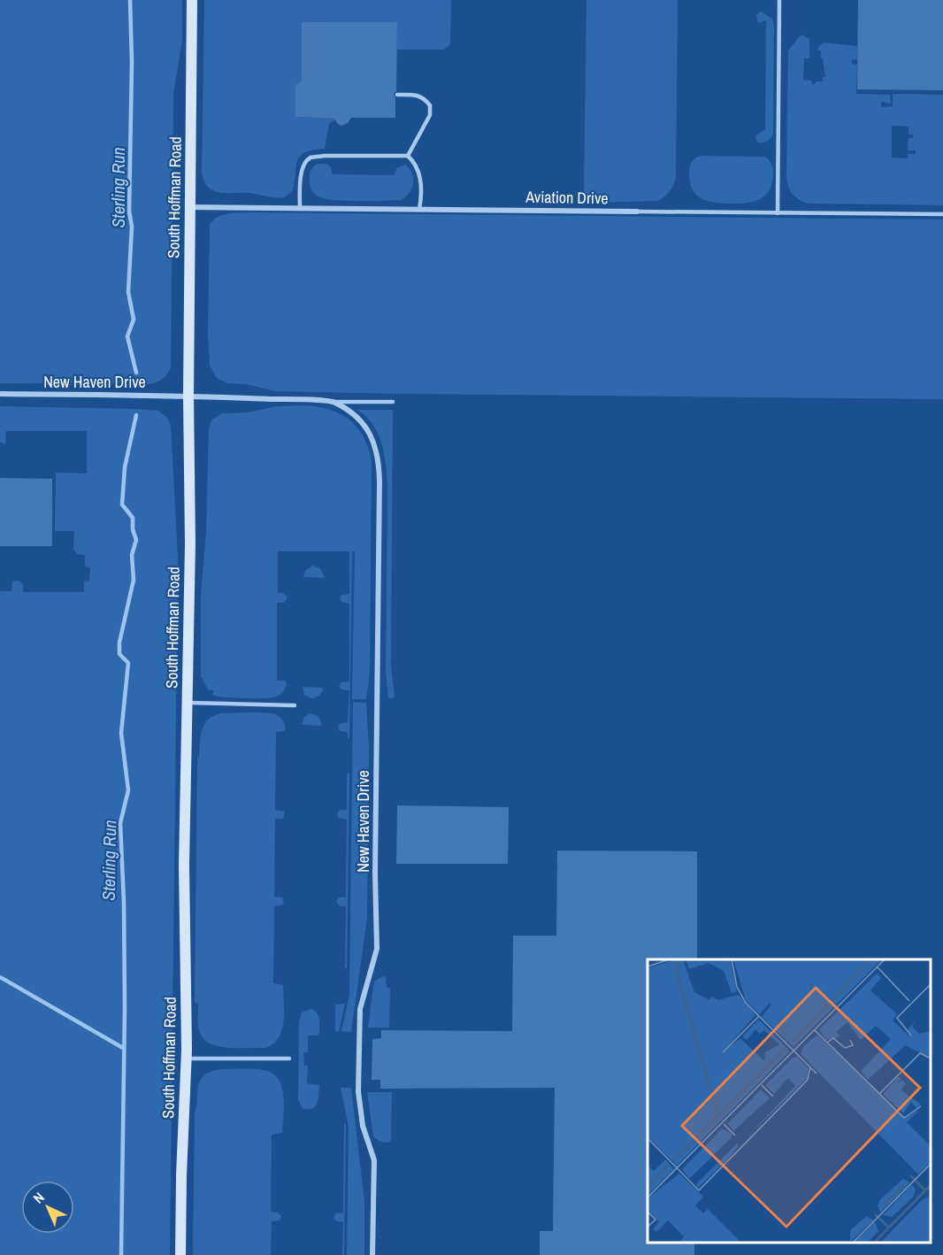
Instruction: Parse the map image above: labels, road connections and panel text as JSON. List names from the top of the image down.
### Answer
{
  "streets": {
    "street": ["South Hoffman Road", "Aviation Drive", "New Haven Drive"]
  },
  "crossings": [
    ["South Hoffman Road", "Aviation Drive"],
    ["South Hoffman Road", "New Haven Drive"]
  ],
  "water": ["Sterling Run"],
  "north": "top left"
}
